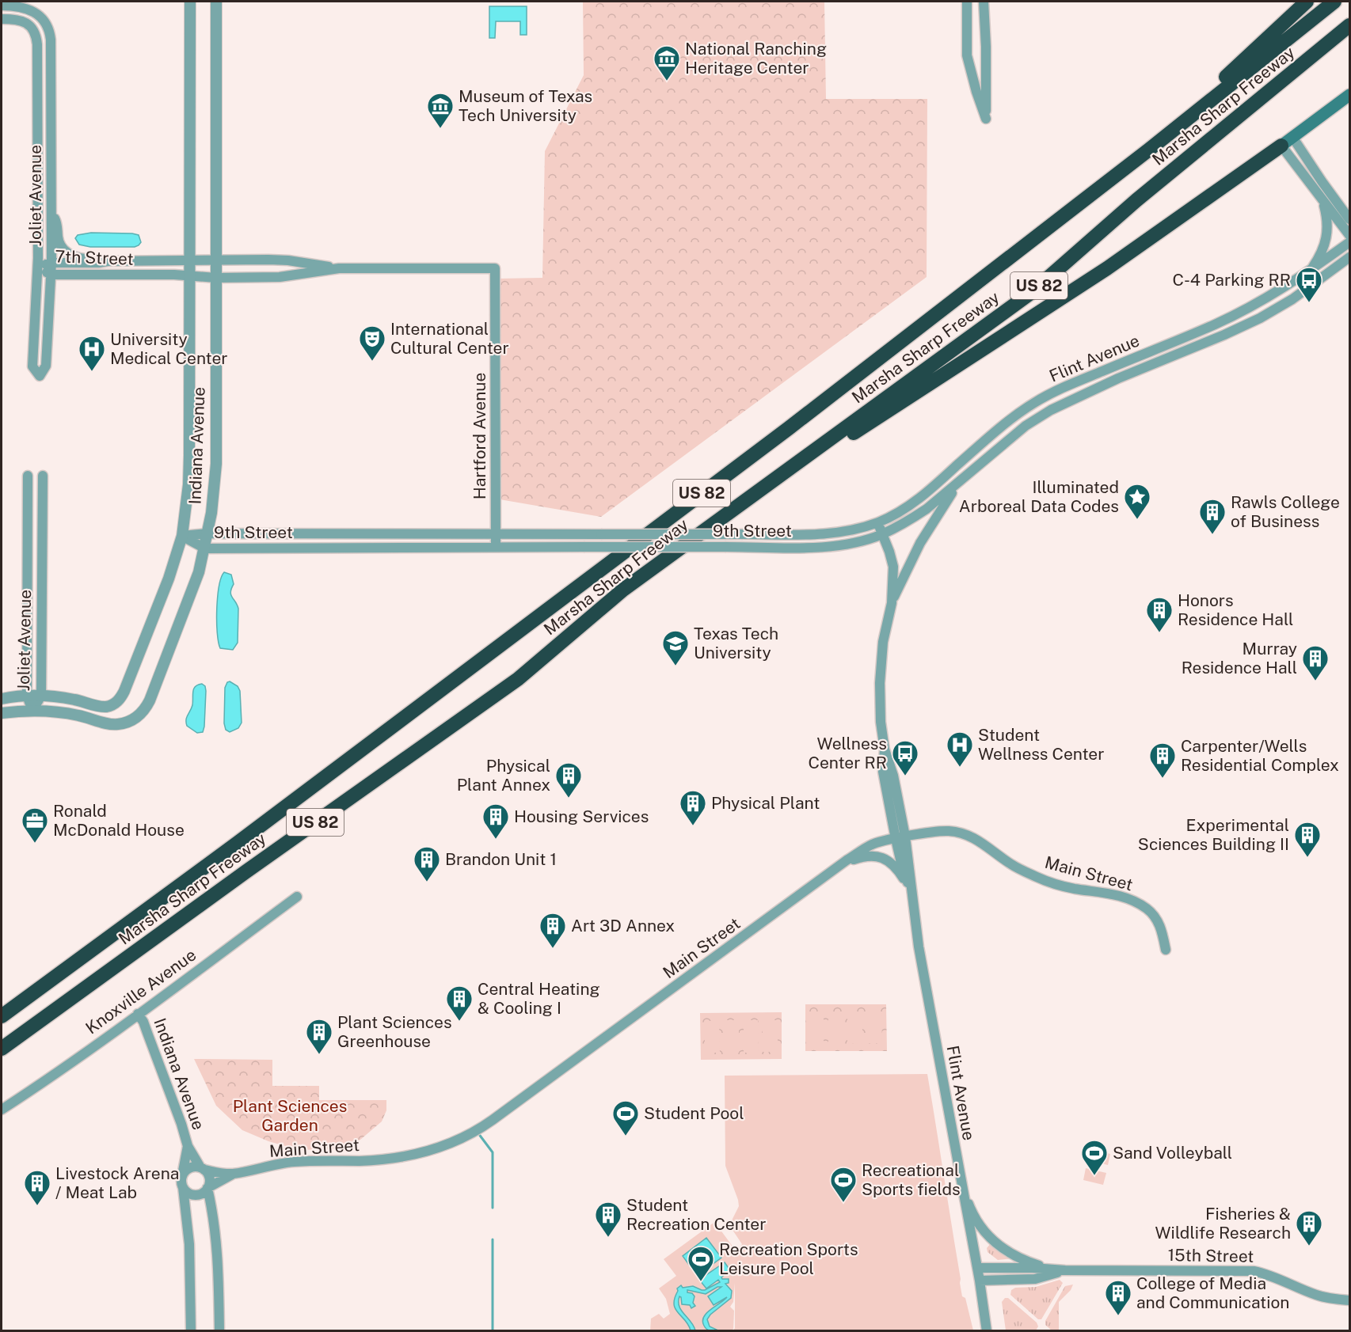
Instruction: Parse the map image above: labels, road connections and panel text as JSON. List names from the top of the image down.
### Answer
{
  "streets": {
    "highway": ["Marsha Sharp Freeway", "US 82"],
    "street": [
      "Joliet Avenue",
      "7th Street",
      "Flint Avenue",
      "Hartford Avenue",
      "Indiana Avenue",
      "9th Street",
      "Main Street",
      "Knoxville Avenue",
      "15th Street"
    ]
  },
  "crossings": [
    ["Joliet Avenue", "7th Street"],
    ["Joliet Avenue", "Indiana Avenue"],
    ["7th Street", "Hartford Avenue"],
    ["7th Street", "Indiana Avenue"],
    ["Flint Avenue", "9th Street"],
    ["Flint Avenue", "Main Street"],
    ["Flint Avenue", "15th Street"],
    ["Hartford Avenue", "9th Street"],
    ["Indiana Avenue", "9th Street"],
    ["Indiana Avenue", "Main Street"],
    ["Indiana Avenue", "Knoxville Avenue"]
  ],
  "parks": ["Plant Sciences Garden"],
  "places": {
    "museum": ["National Ranching Heritage Center", "Museum of Texas Tech University"],
    "bus stop": ["C-4 Parking RR", "Wellness Center RR"],
    "theatre": ["International Cultural Center"],
    "hospital": ["University Medical Center", "Student Wellness Center"],
    "place": ["Illuminated Arboreal Data Codes"],
    "building": [
      "Rawls College of Business",
      "Honors Residence Hall",
      "Murray Residence Hall",
      "Carpenter/Wells Residential Complex",
      "Physical Plant Annex",
      "Physical Plant",
      "Housing Services",
      "Experimental Sciences Building II",
      "Brandon Unit 1",
      "Art 3D Annex",
      "Central Heating & Cooling I",
      "Plant Sciences Greenhouse",
      "Livestock Arena / Meat Lab",
      "Student Recreation Center",
      "Fisheries & Wildlife Research",
      "College of Media and Communication"
    ],
    "school or university": ["Texas Tech University"],
    "office": ["Ronald McDonald House"],
    "sports": [
      "Student Pool",
      "Sand Volleyball",
      "Recreational Sports fields",
      "Recreation Sports Leisure Pool"
    ]
  }
}
